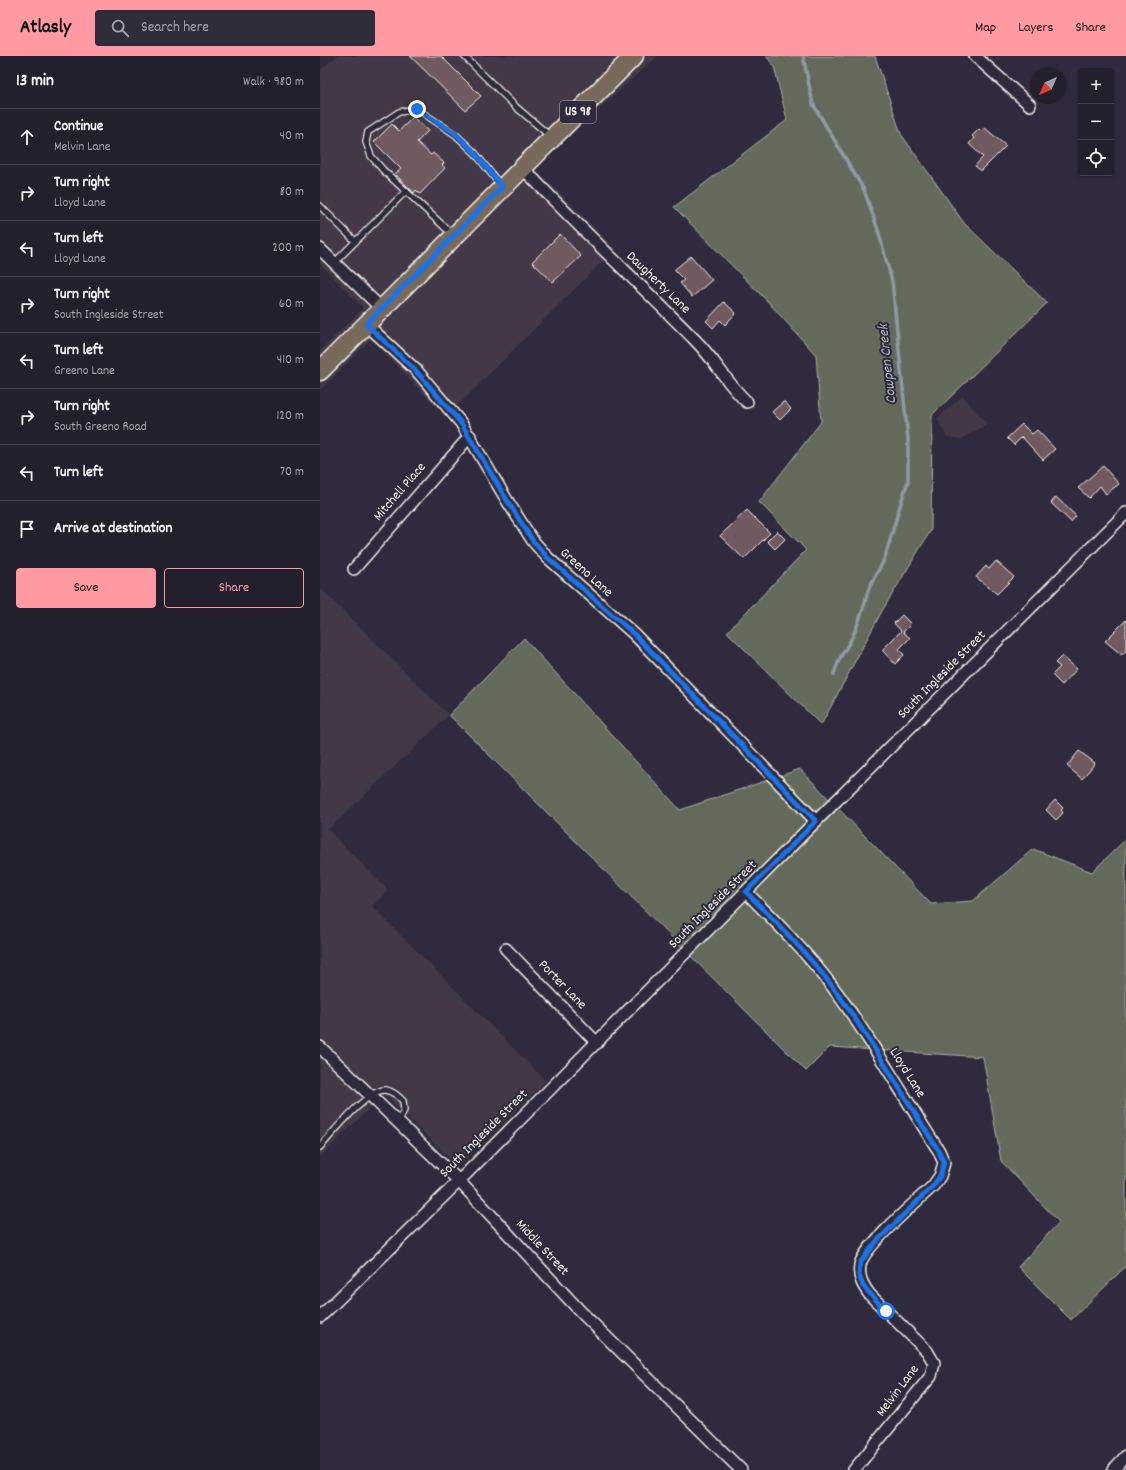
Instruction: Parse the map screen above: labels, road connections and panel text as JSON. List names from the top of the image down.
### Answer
{
  "streets": {
    "main road": ["US 98"],
    "street": [
      "Daugherty Lane",
      "Mitchell Place",
      "Greeno Lane",
      "South Ingleside Street",
      "Porter Lane",
      "Lloyd Lane",
      "Middle Street",
      "Melvin Lane"
    ]
  },
  "crossings": [
    ["US 98", "Daugherty Lane"],
    ["US 98", "Greeno Lane"],
    ["Mitchell Place", "Greeno Lane"],
    ["Greeno Lane", "South Ingleside Street"],
    ["South Ingleside Street", "Porter Lane"],
    ["South Ingleside Street", "Lloyd Lane"],
    ["South Ingleside Street", "Middle Street"],
    ["Lloyd Lane", "Melvin Lane"]
  ],
  "water": ["Cowpen Creek"],
  "north": "bottom left",
  "page": {
    "header": "Atlasly",
    "search": "Search here",
    "nav": ["Map", "Layers", "Share"],
    "heading": ["13 min", "Walk · 980 m"],
    "map_buttons": ["+", "−"],
    "list": [
      ["Continue", "Melvin Lane", "40 m"],
      ["Turn right", "Lloyd Lane", "80 m"],
      ["Turn left", "Lloyd Lane", "200 m"],
      ["Turn right", "South Ingleside Street", "60 m"],
      ["Turn left", "Greeno Lane", "410 m"],
      ["Turn right", "South Greeno Road", "120 m"],
      ["Turn left", "70 m"],
      "Arrive at destination"
    ],
    "buttons": ["Save", "Share"]
  }
}
